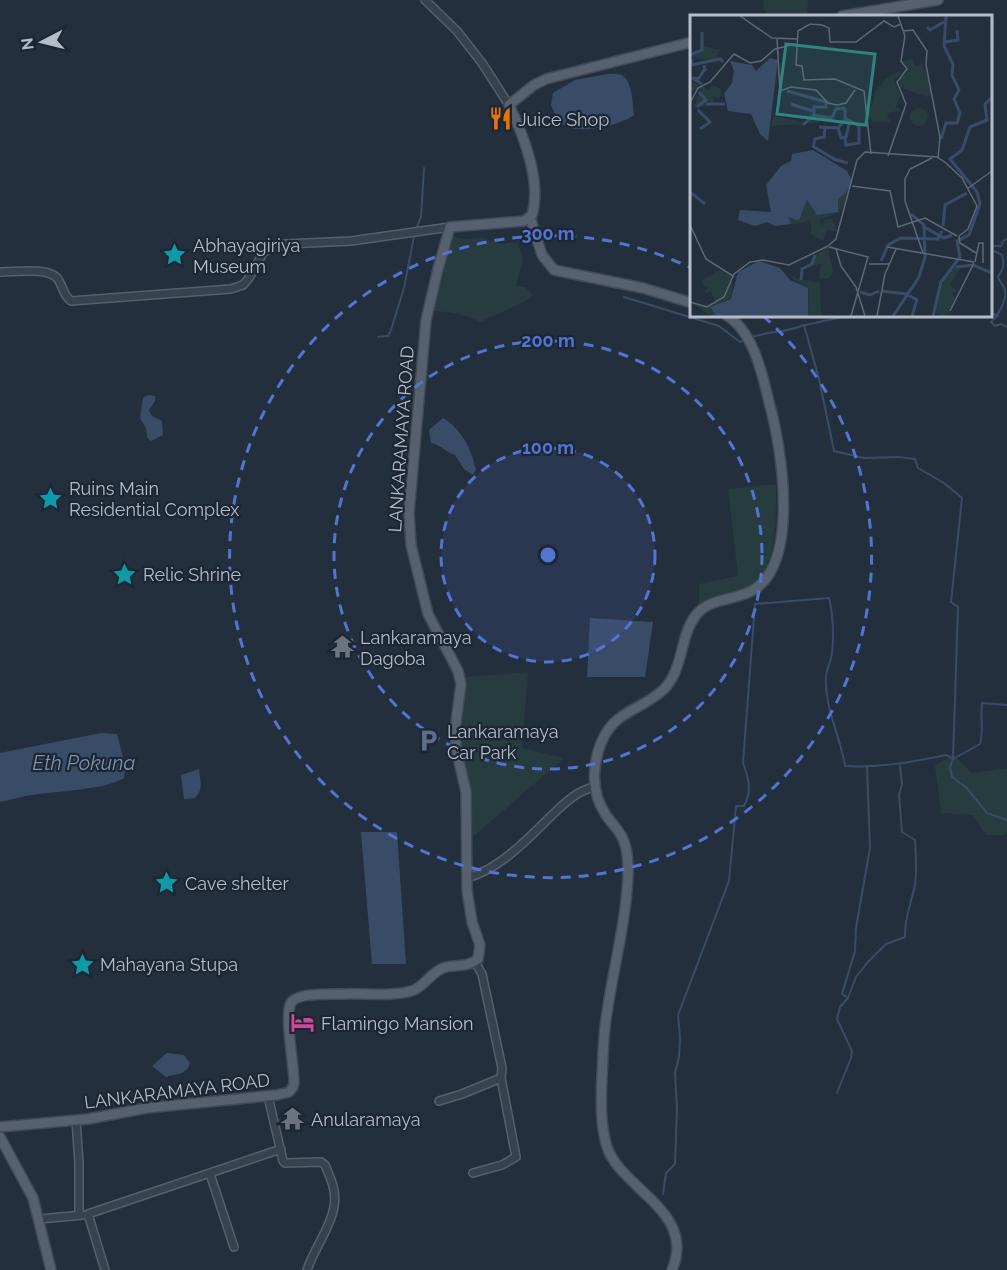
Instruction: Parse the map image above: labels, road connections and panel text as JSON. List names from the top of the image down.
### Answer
{
  "streets": {
    "main road": ["LANKARAMAYA ROAD"]
  },
  "water": ["Eth Pokuna"],
  "places": {
    "restaurant": ["Juice Shop"],
    "place": [
      "Abhayagiriya Museum",
      "Ruins Main Residential Complex",
      "Relic Shrine",
      "Cave shelter",
      "Mahayana Stupa"
    ],
    "temple": ["Lankaramaya Dagoba", "Anularamaya"],
    "parking": ["Lankaramaya Car Park"],
    "hotel": ["Flamingo Mansion"]
  },
  "north": "left",
  "rings": ["300 m", "200 m", "100 m"]
}
